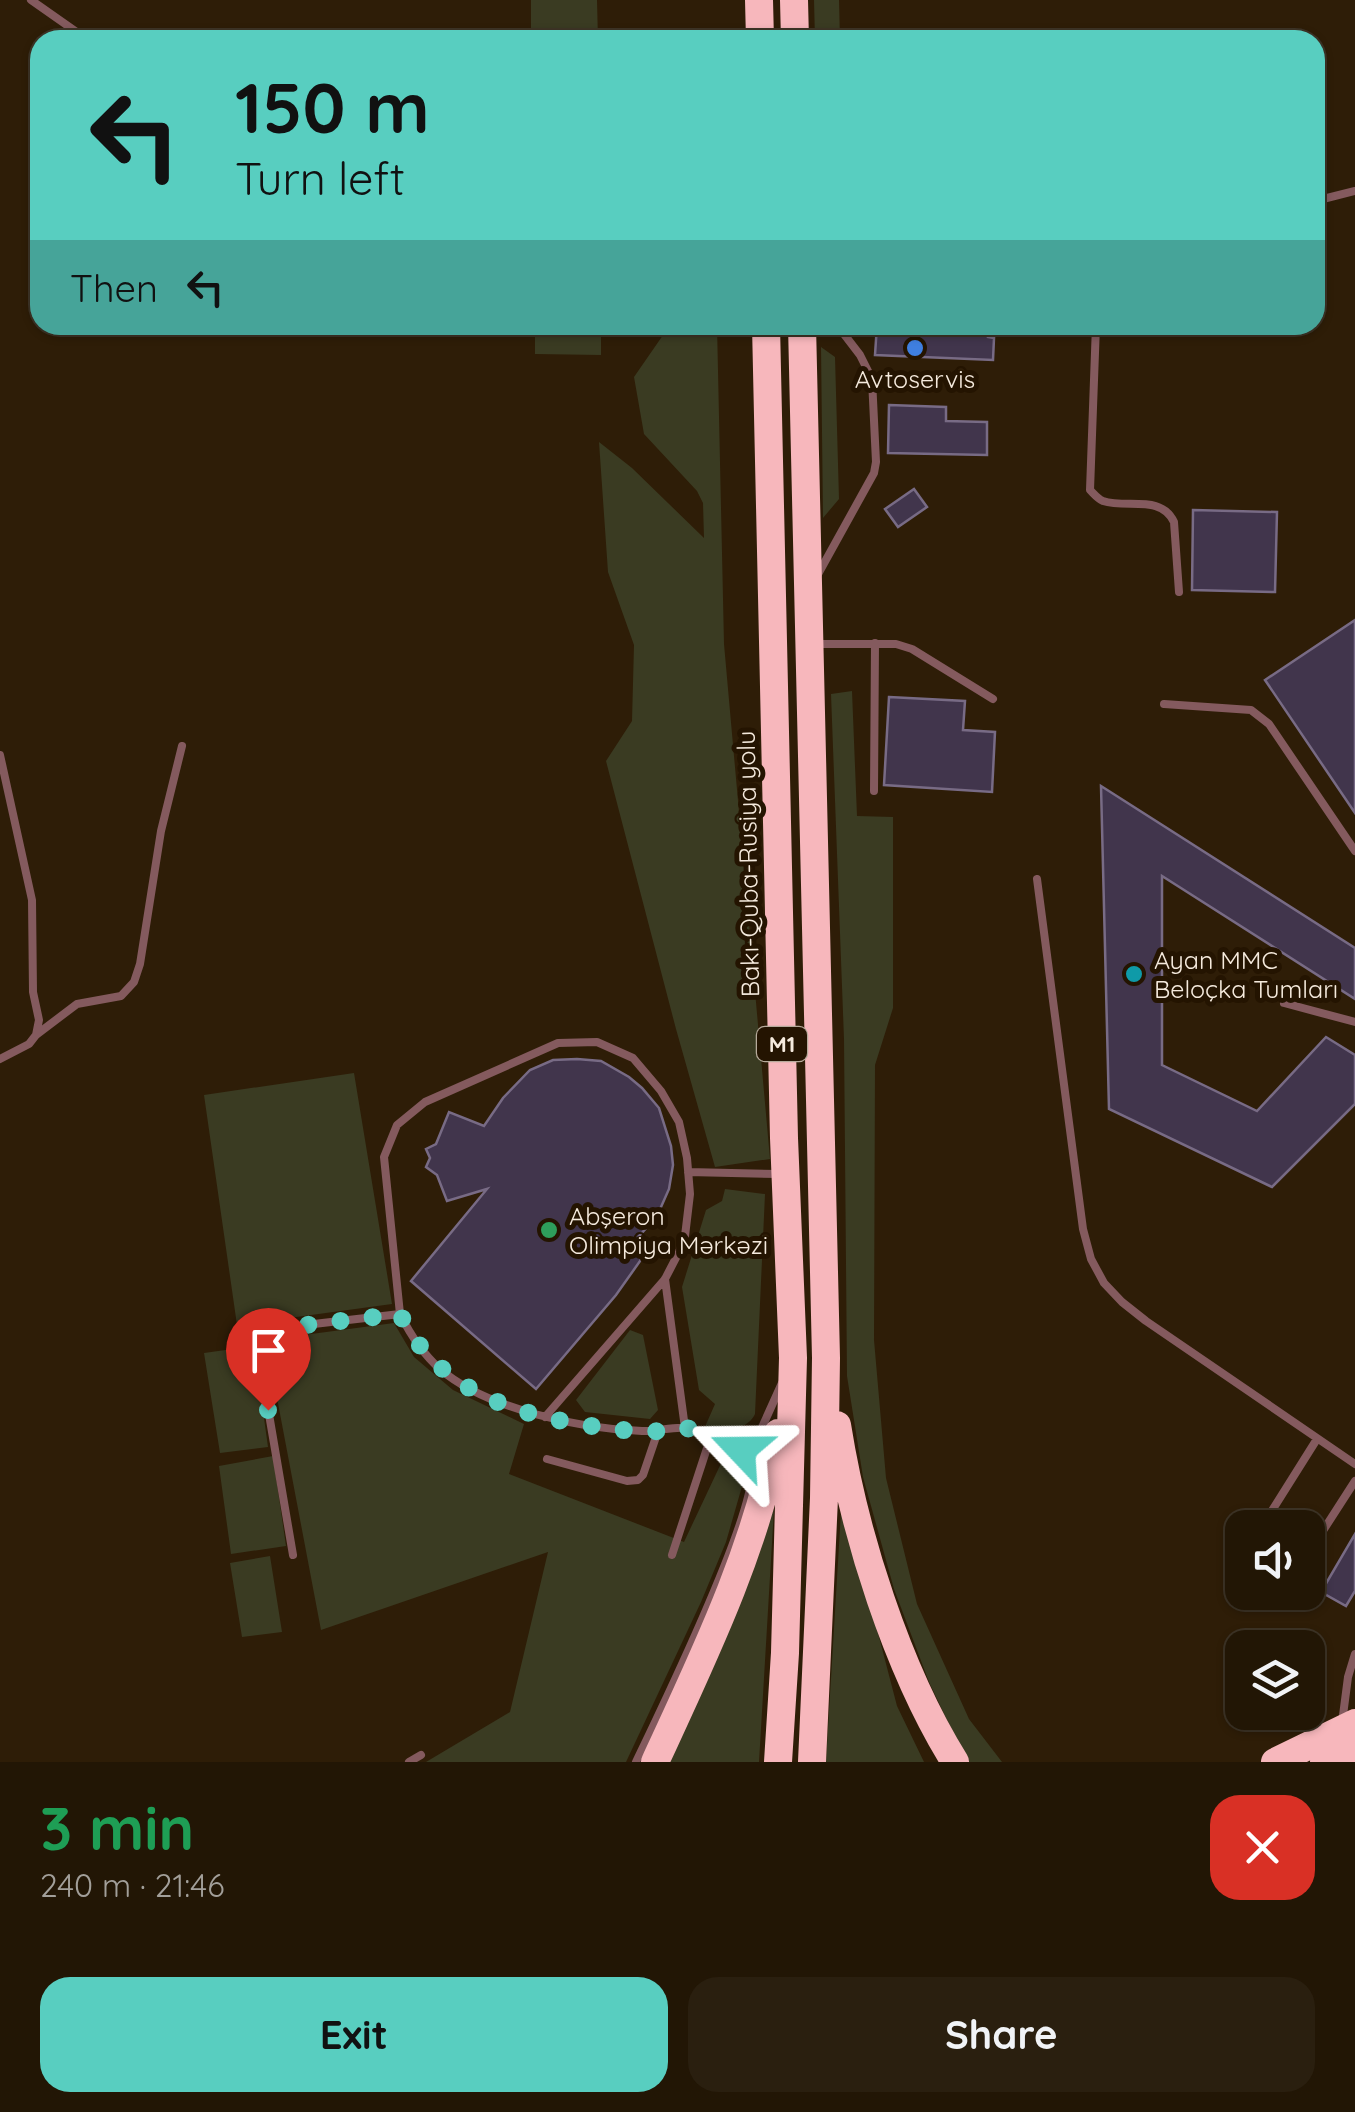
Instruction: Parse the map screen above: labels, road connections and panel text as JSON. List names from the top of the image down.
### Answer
{
  "streets": {
    "highway": ["Bakı-Quba-Rusiya yolu", "M1"]
  },
  "places": ["Avtoservis", "Ayan MMC Beloçka Tumları", "Abşeron Olimpiya Mərkəzi"],
  "page": {
    "turn": ["150 m", "Turn left"],
    "then": "Then",
    "heading": ["3 min", "240 m · 21:46"],
    "buttons": ["Exit", "Share"]
  }
}
